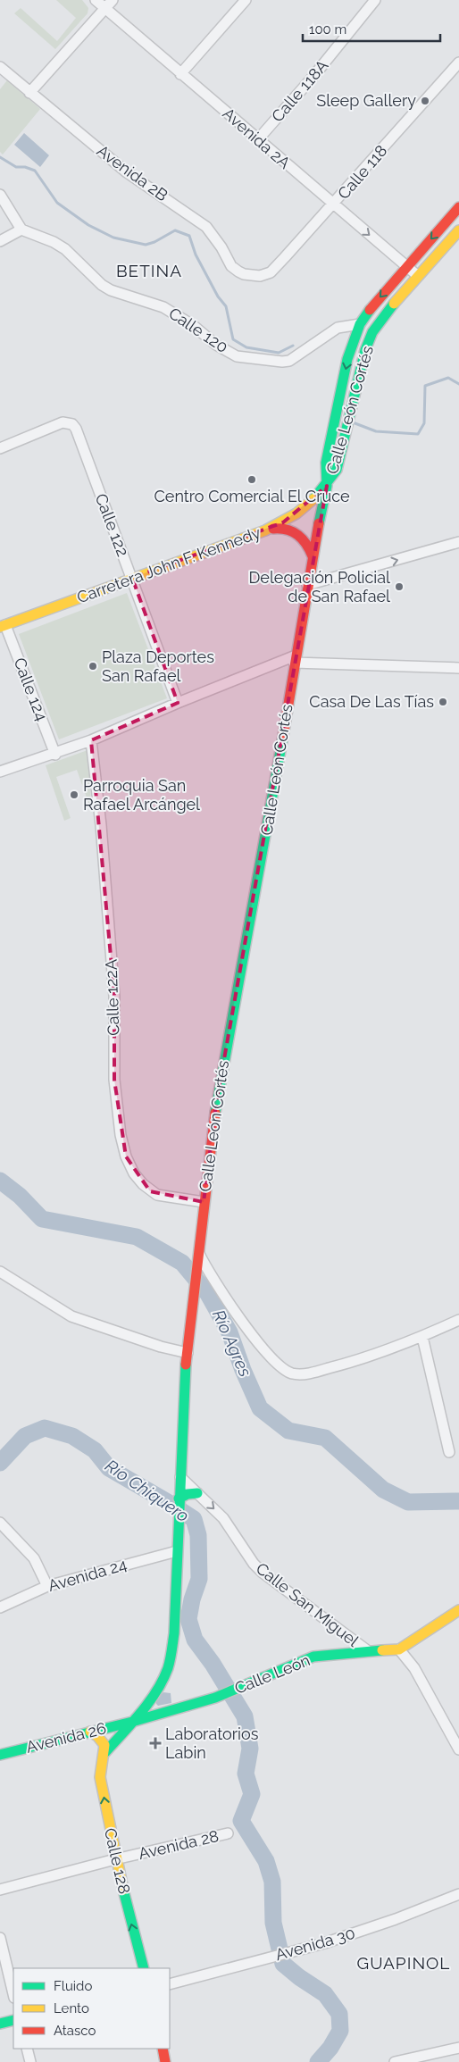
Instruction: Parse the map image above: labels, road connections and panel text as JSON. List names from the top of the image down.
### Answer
{
  "streets": {
    "main road": [
      "Calle León Cortés",
      "Carretera John F. Kennedy",
      "Calle León",
      "Avenida 26",
      "Calle 128"
    ],
    "street": [
      "Calle 118A",
      "Avenida 2A",
      "Calle 118",
      "Avenida 2B",
      "Calle 120",
      "Calle 122",
      "Calle 124",
      "Calle 122A",
      "Avenida 24",
      "Calle San Miguel",
      "Avenida 28",
      "Avenida 30"
    ]
  },
  "crossings": [
    ["Calle 118A", "Avenida 2A"],
    ["Avenida 2A", "Calle 118"],
    ["Avenida 2A", "Calle León Cortés"],
    ["Calle 118", "Avenida 2B"],
    ["Calle 120", "Calle León Cortés"],
    ["Calle León Cortés", "Carretera John F. Kennedy"],
    ["Calle León Cortés", "Calle 122A"],
    ["Calle León Cortés", "Avenida 24"],
    ["Calle León Cortés", "Calle San Miguel"],
    ["Calle León Cortés", "Calle León"],
    ["Calle León Cortés", "Avenida 26"],
    ["Calle León Cortés", "Calle 128"],
    ["Calle 122", "Carretera John F. Kennedy"],
    ["Carretera John F. Kennedy", "Calle 124"],
    ["Calle San Miguel", "Calle León"],
    ["Calle León", "Avenida 26"],
    ["Avenida 28", "Calle 128"]
  ],
  "one_way": ["Calle San Miguel", "Calle 128"],
  "districts": ["BETINA", "GUAPINOL"],
  "water": ["Río Agres", "Río Chiquero"],
  "places": {
    "other": [
      "Sleep Gallery",
      "Centro Comercial El Cruce",
      "Delegación Policial de San Rafael",
      "Plaza Deportes San Rafael",
      "Casa De Las Tías",
      "Parroquia San Rafael Arcángel"
    ],
    "health": ["Laboratorios Labin"]
  },
  "legend": ["Fluido", "Lento", "Atasco"],
  "scale_bar": "100 m"
}
